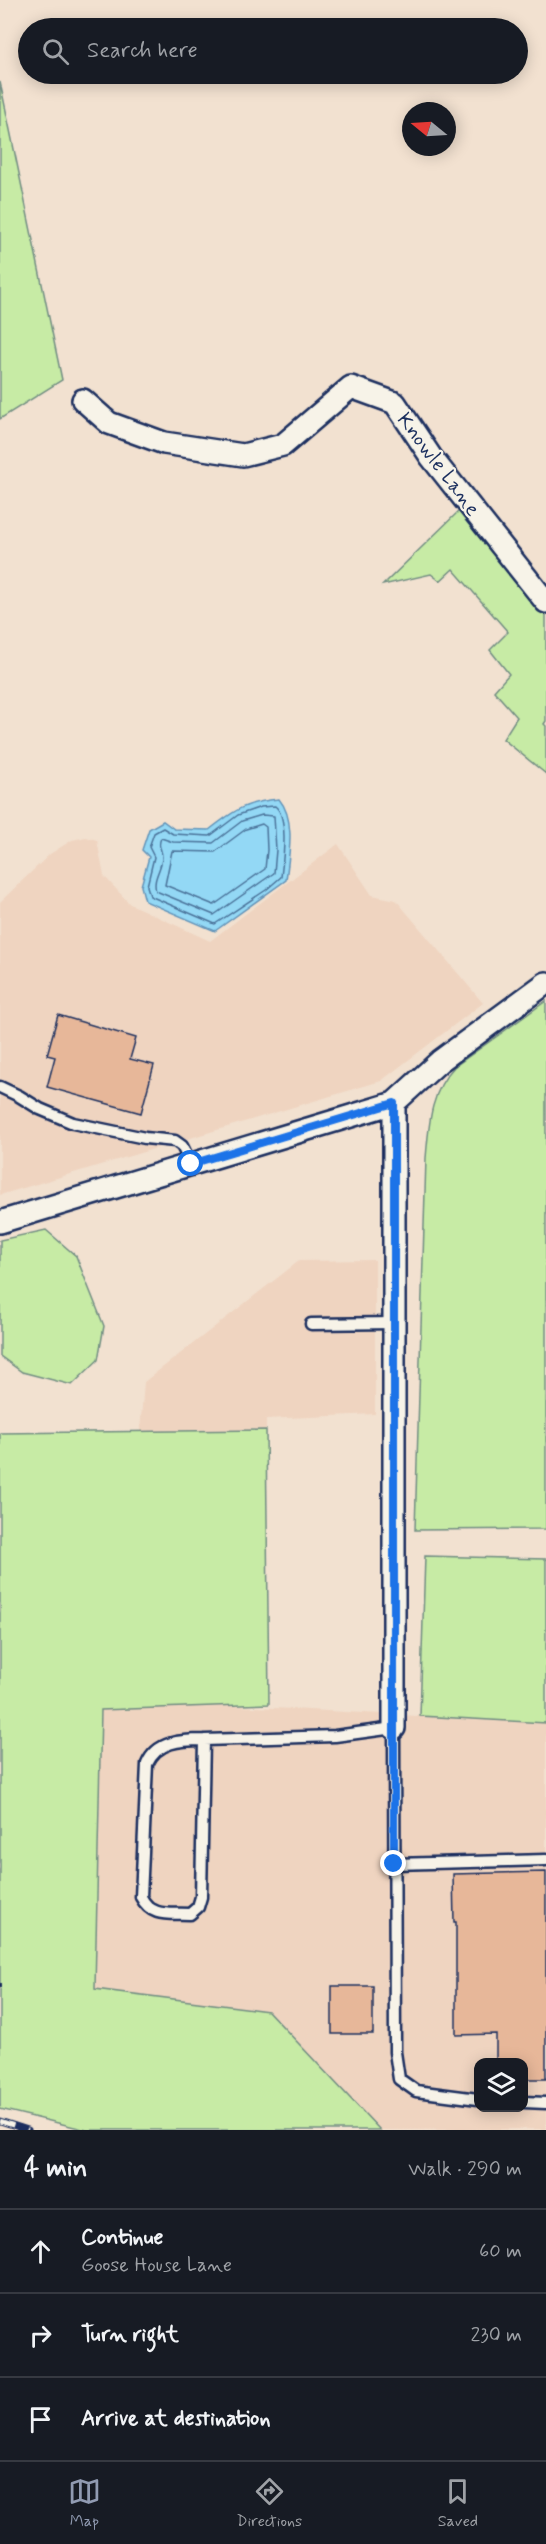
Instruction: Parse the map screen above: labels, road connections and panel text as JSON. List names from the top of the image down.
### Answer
{
  "streets": {
    "street": ["Knowle Lane"]
  },
  "north": "left",
  "page": {
    "search": "Search here",
    "heading": ["4 min", "Walk · 290 m"],
    "list": [
      ["Continue", "Goose House Lane", "60 m"],
      ["Turn right", "230 m"],
      "Arrive at destination"
    ],
    "nav": ["Map", "Directions", "Saved"]
  }
}
